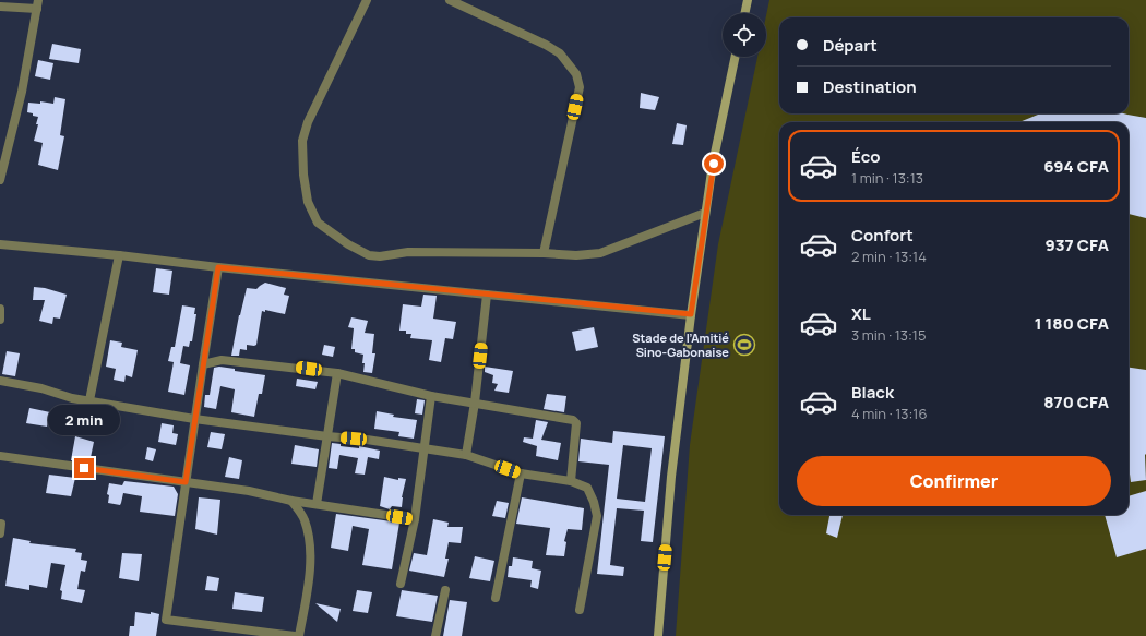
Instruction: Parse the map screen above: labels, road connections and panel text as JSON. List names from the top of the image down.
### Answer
{
  "places": {
    "sports": ["Stade de l’Amitié Sino-Gabonaise"]
  },
  "page": {
    "banner": ["Départ", "Destination"],
    "list": [
      {
        "name": "Éco",
        "note": "1 min · 13:13",
        "value": "694 CFA"
      },
      {
        "name": "Confort",
        "note": "2 min · 13:14",
        "value": "937 CFA"
      },
      {
        "name": "XL",
        "note": "3 min · 13:15",
        "value": "1 180 CFA"
      },
      {
        "name": "Black",
        "note": "4 min · 13:16",
        "value": "870 CFA"
      }
    ],
    "bubble": "2 min",
    "buttons": "Confirmer"
  }
}
